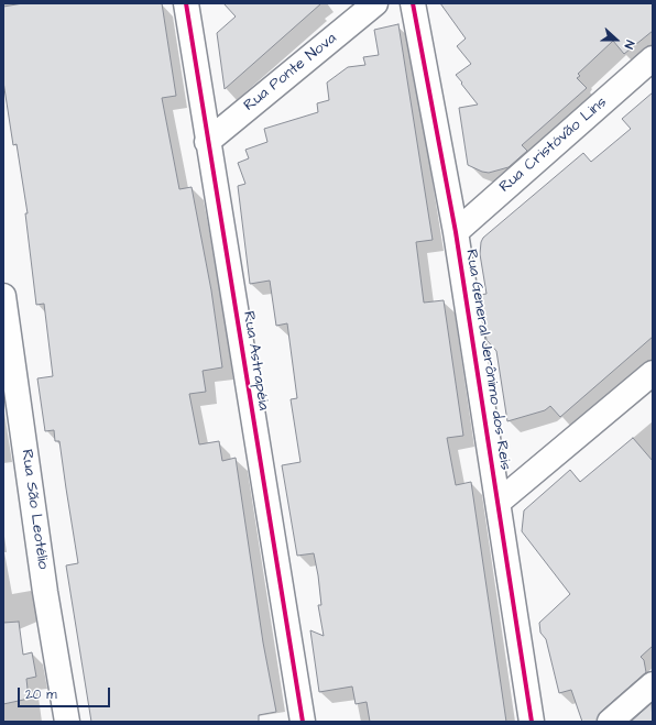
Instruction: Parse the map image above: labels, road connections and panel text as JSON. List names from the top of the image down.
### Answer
{
  "streets": {
    "street": [
      "Rua Ponte Nova",
      "Rua Cristóvão Lins",
      "Rua General Jerônimo dos Reis",
      "Rua Astrapéia",
      "Rua São Leotélio"
    ]
  },
  "crossings": [
    ["Rua Ponte Nova", "Rua Astrapéia"],
    ["Rua Cristóvão Lins", "Rua General Jerônimo dos Reis"]
  ],
  "scale_bar": "20 m",
  "north": "right"
}
